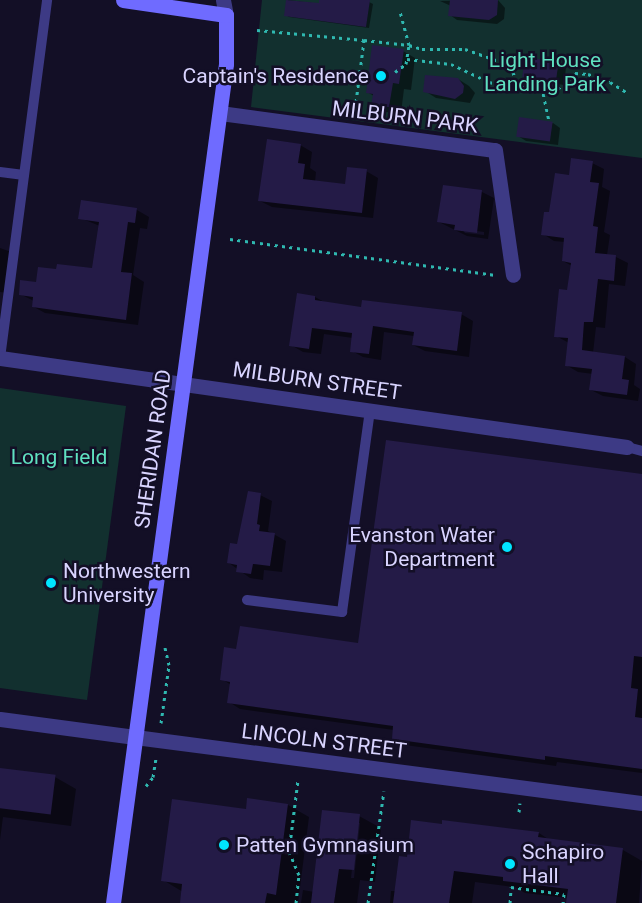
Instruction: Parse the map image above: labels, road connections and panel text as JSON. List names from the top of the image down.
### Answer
{
  "streets": {
    "main road": ["SHERIDAN ROAD"],
    "street": ["MILBURN PARK", "MILBURN STREET", "LINCOLN STREET"]
  },
  "crossings": [
    ["MILBURN PARK", "SHERIDAN ROAD"],
    ["MILBURN STREET", "SHERIDAN ROAD"],
    ["SHERIDAN ROAD", "LINCOLN STREET"]
  ],
  "parks": ["Light House Landing Park", "Long Field"],
  "places": [
    "Captain's Residence",
    "Evanston Water Department",
    "Northwestern University",
    "Patten Gymnasium",
    "Schapiro Hall"
  ]
}
